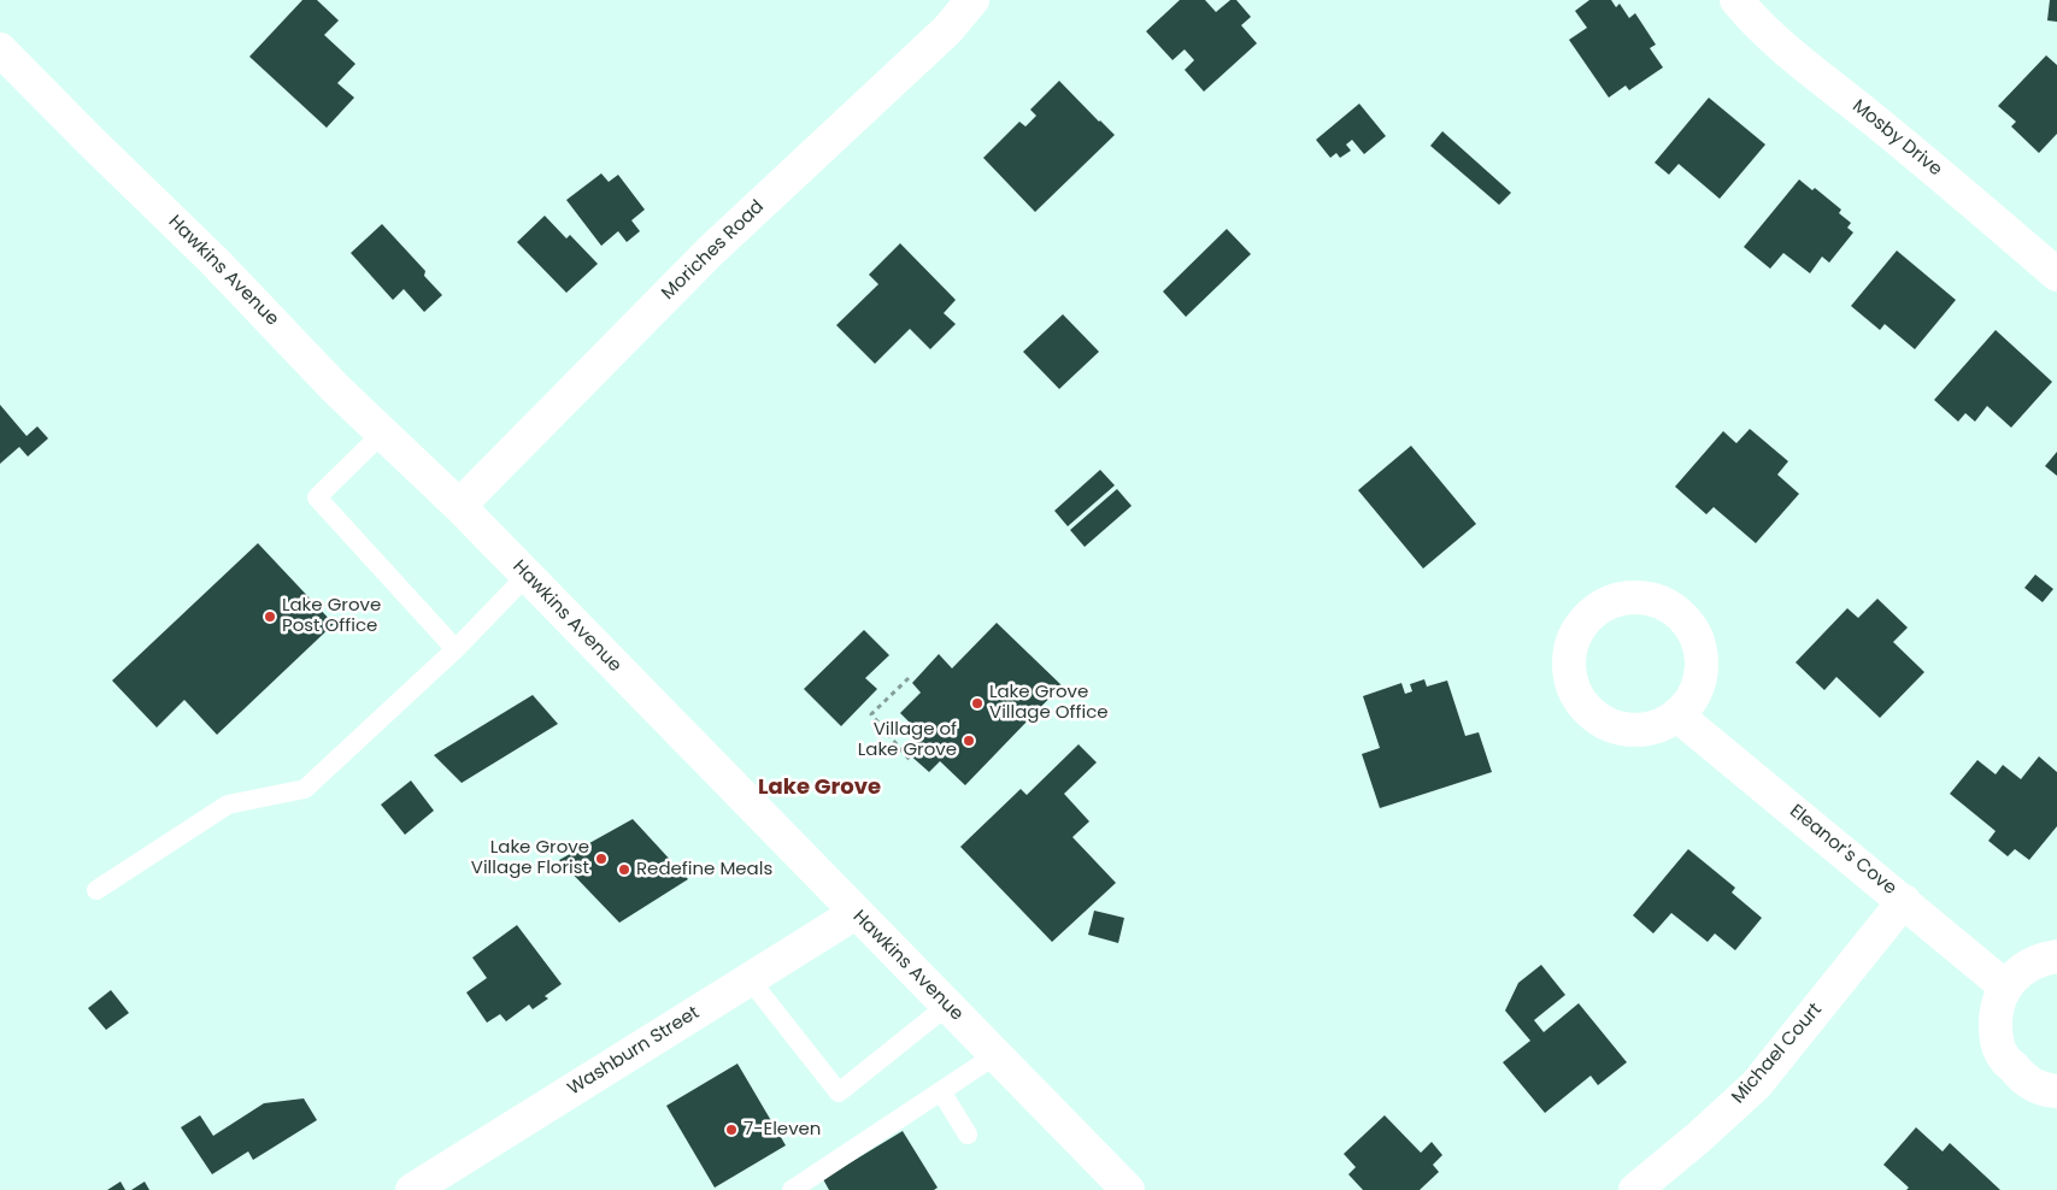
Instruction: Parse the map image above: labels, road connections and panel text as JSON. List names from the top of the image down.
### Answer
{
  "streets": {
    "street": [
      "Mosby Drive",
      "Moriches Road",
      "Hawkins Avenue",
      "Eleanor's Cove",
      "Washburn Street",
      "Michael Court"
    ]
  },
  "crossings": [
    ["Moriches Road", "Hawkins Avenue"],
    ["Hawkins Avenue", "Washburn Street"],
    ["Eleanor's Cove", "Michael Court"]
  ],
  "districts": ["Lake Grove"],
  "places": [
    "Lake Grove Post Office",
    "Lake Grove Village Office",
    "Village of Lake Grove",
    "Lake Grove Village Florist",
    "Redefine Meals",
    "7-Eleven"
  ]
}
